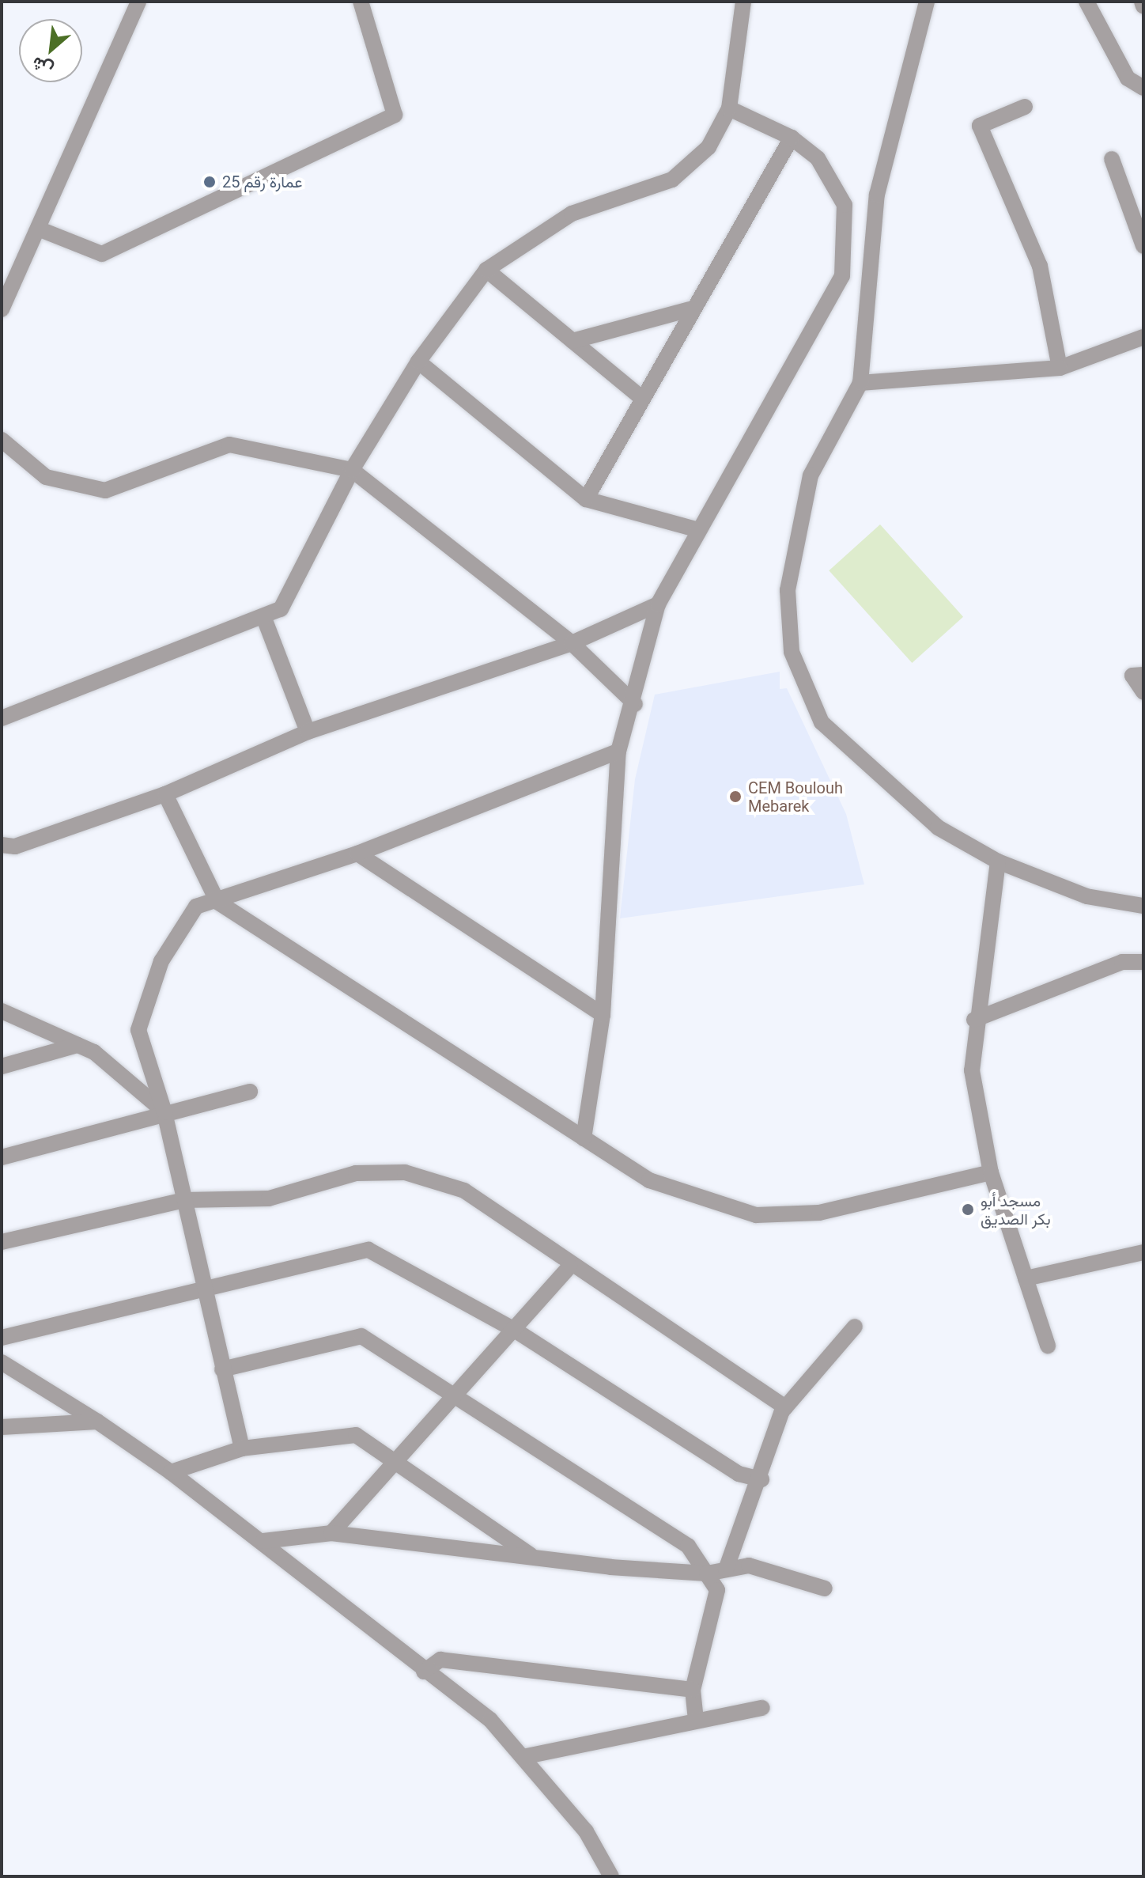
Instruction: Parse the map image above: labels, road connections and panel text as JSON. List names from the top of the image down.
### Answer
{
  "places": ["عمارة رقم 25", "CEM Boulouh Mebarek", "مسجد أبو بكر الصديق"],
  "north": "bottom left"
}
